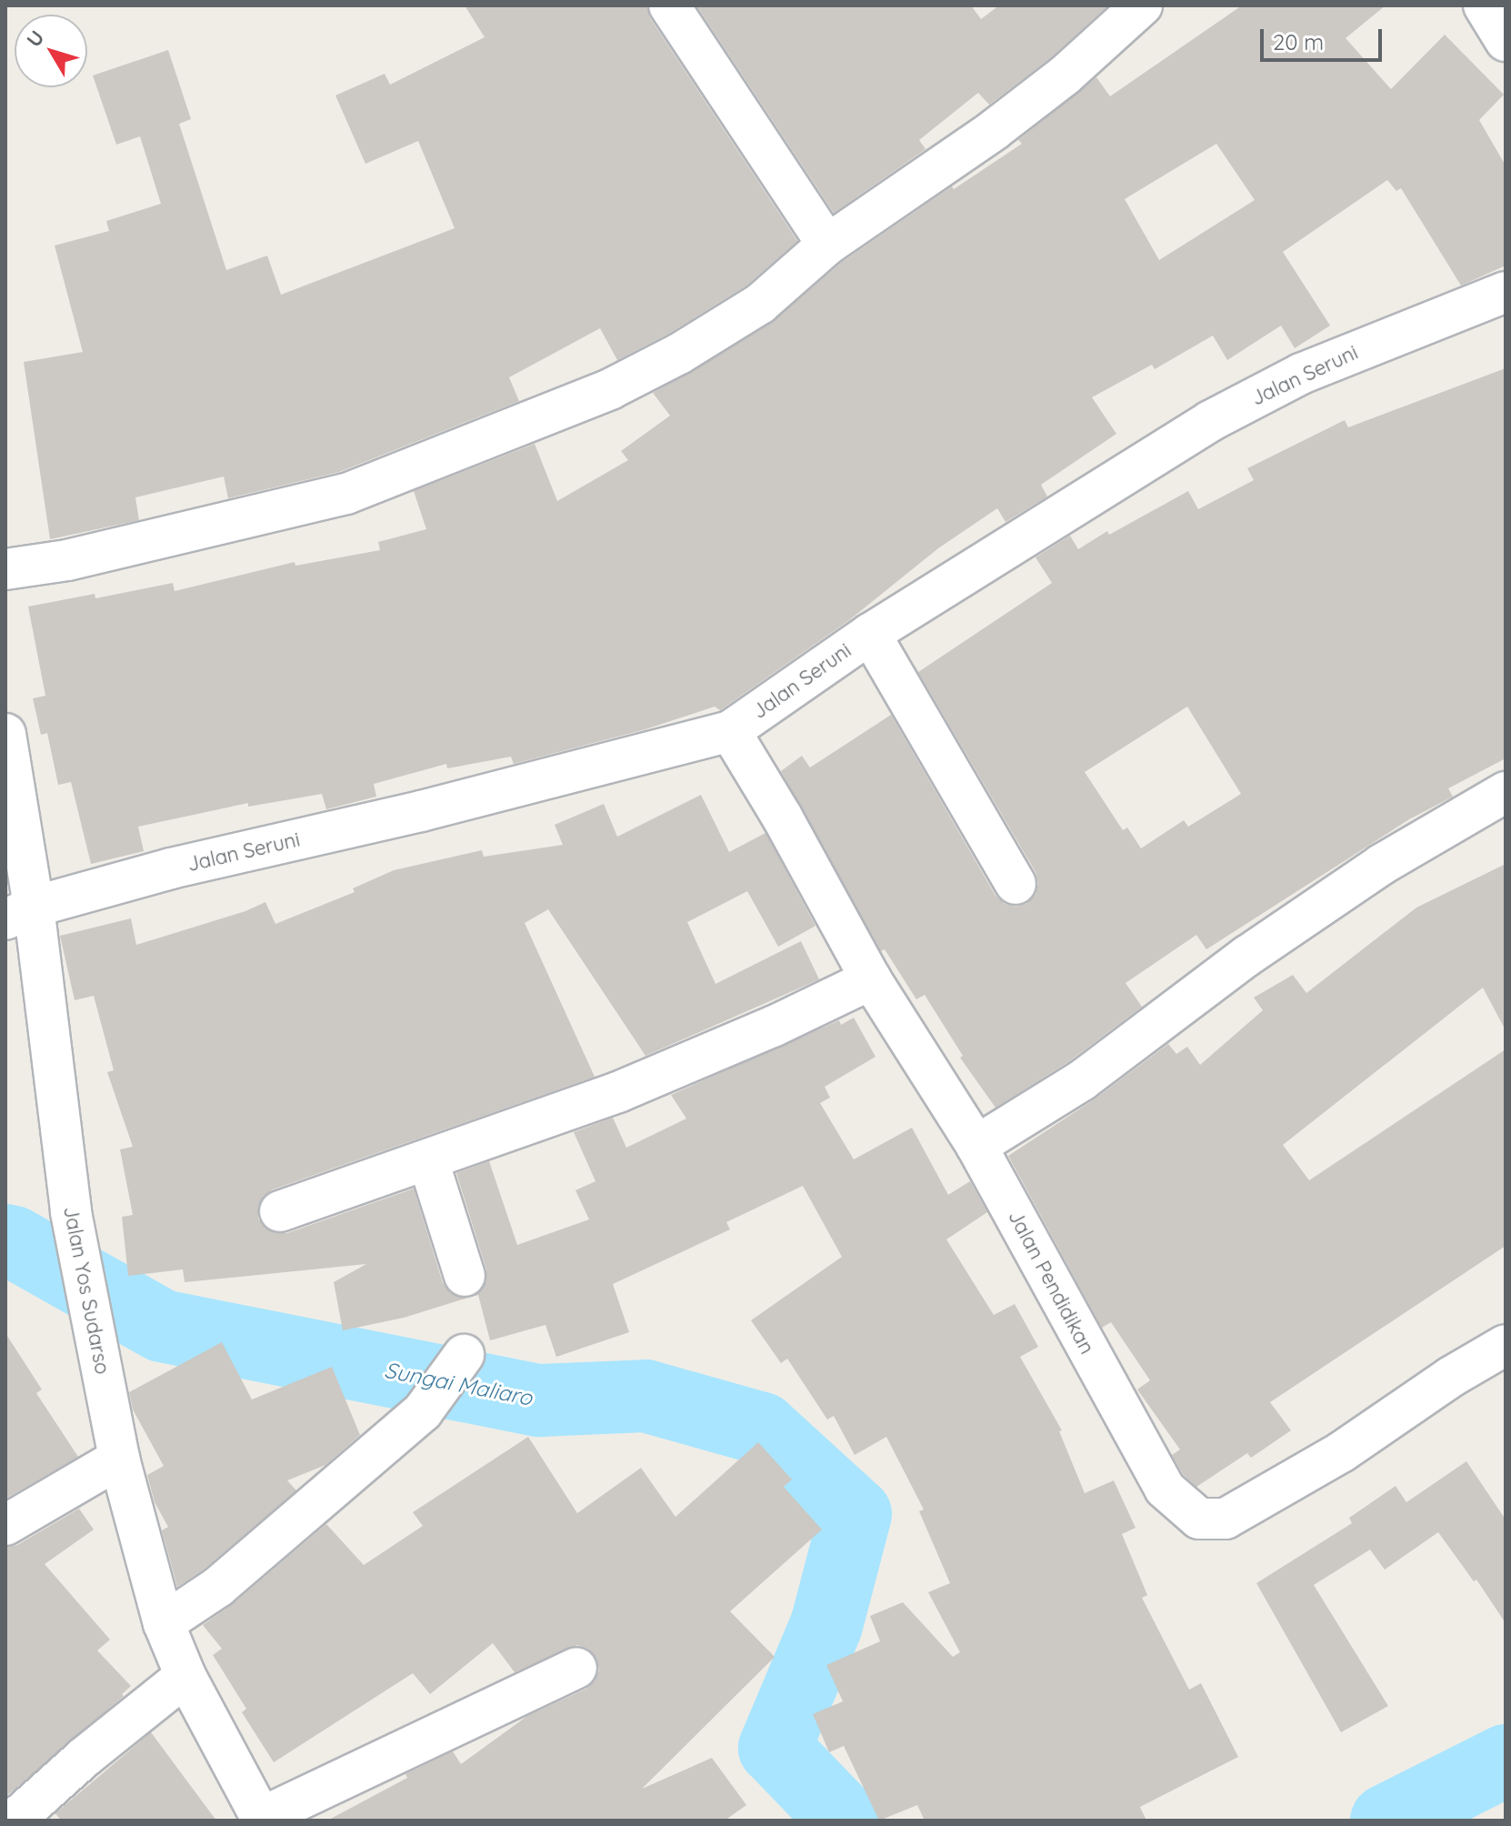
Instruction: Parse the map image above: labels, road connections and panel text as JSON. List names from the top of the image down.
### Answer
{
  "streets": {
    "street": ["Jalan Seruni", "Jalan Pendidikan", "Jalan Yos Sudarso"]
  },
  "crossings": [
    ["Jalan Seruni", "Jalan Pendidikan"],
    ["Jalan Seruni", "Jalan Yos Sudarso"]
  ],
  "water": ["Sungai Maliaro"],
  "scale_bar": "20 m",
  "north": "top left"
}
